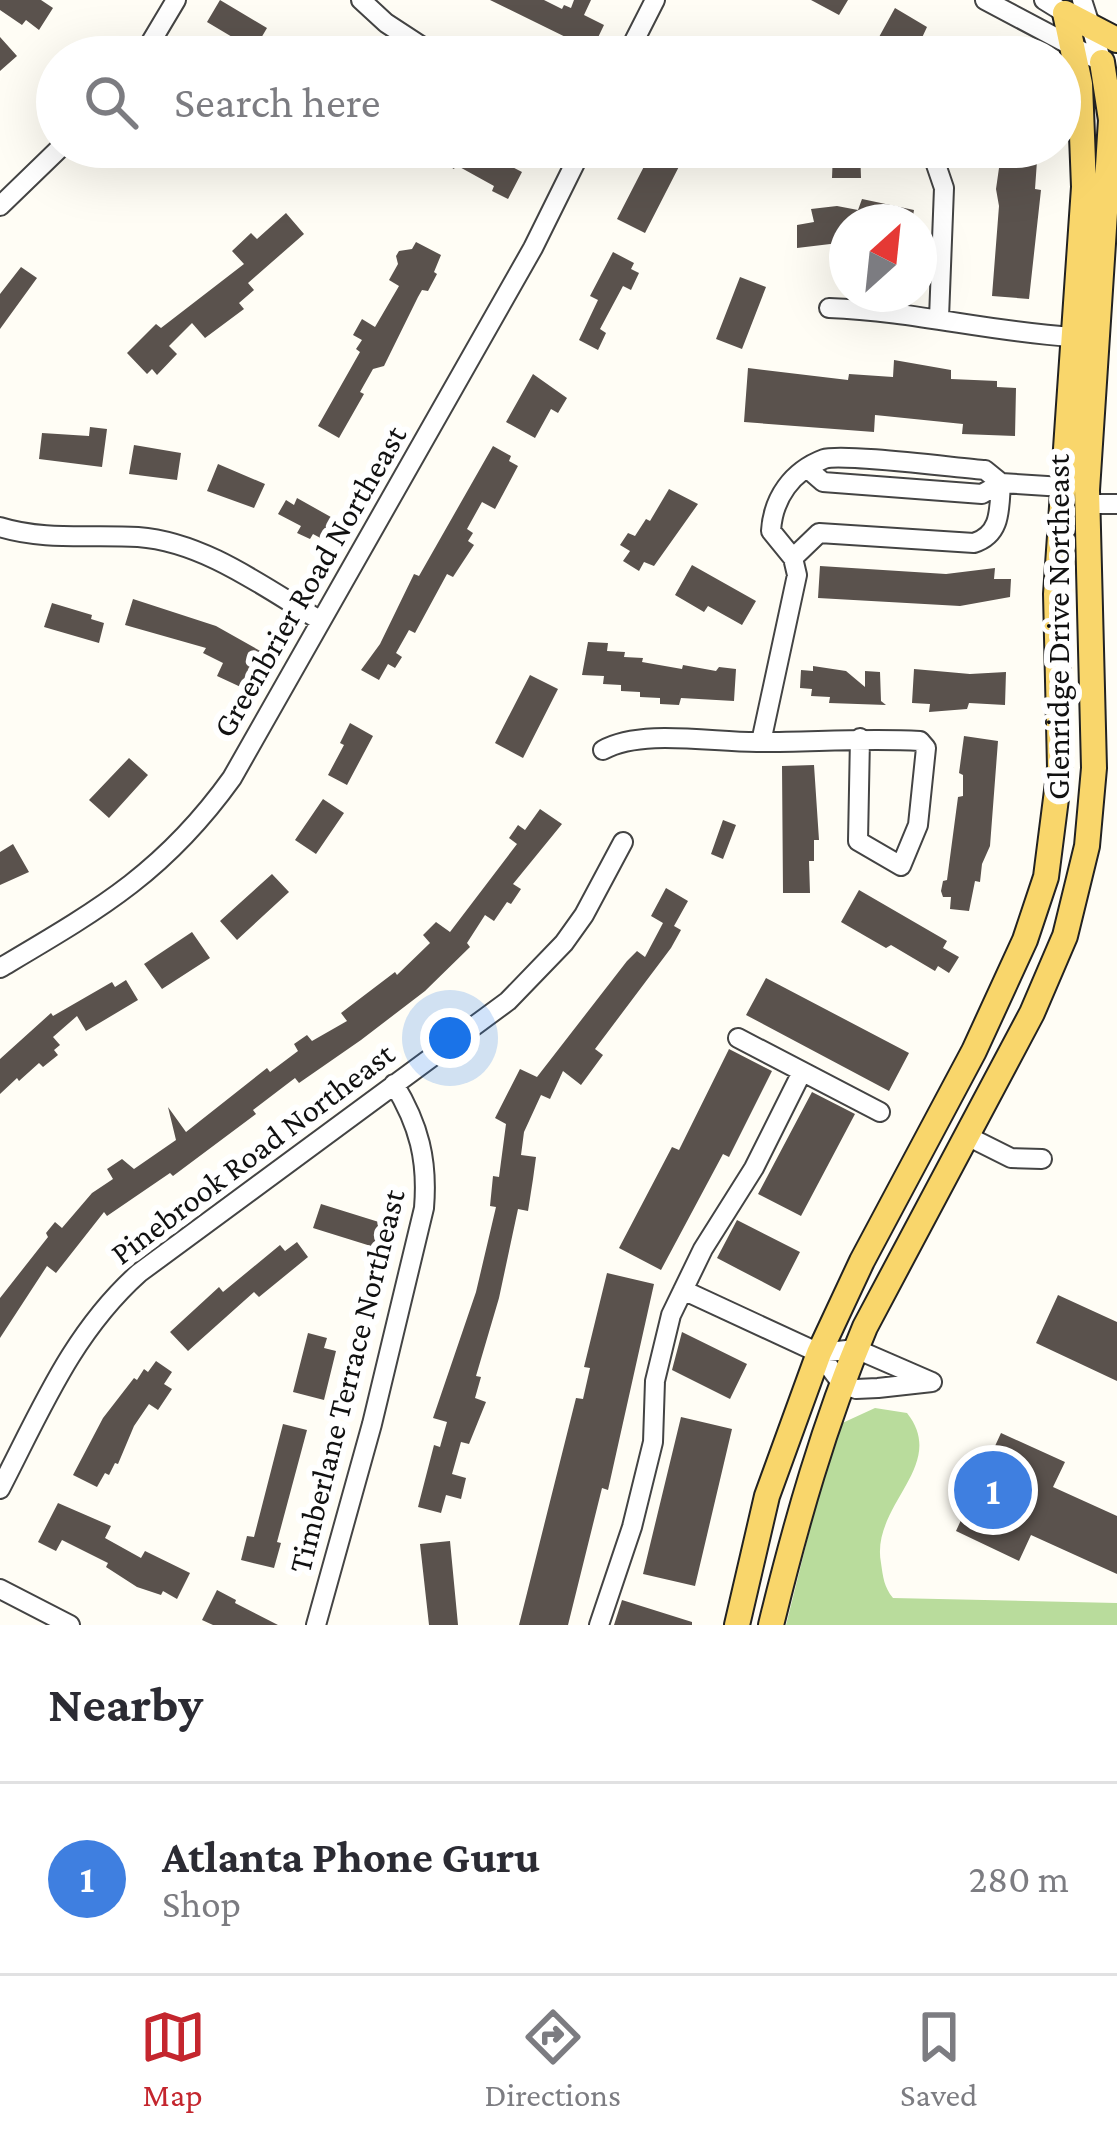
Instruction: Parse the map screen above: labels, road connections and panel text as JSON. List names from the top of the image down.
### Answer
{
  "streets": {
    "main road": ["Glenridge Drive Northeast"],
    "street": ["Greenbrier Road Northeast", "Pinebrook Road Northeast", "Timberlane Terrace Northeast"]
  },
  "crossings": [
    ["Pinebrook Road Northeast", "Timberlane Terrace Northeast"]
  ],
  "north": "top right",
  "page": {
    "search": "Search here",
    "pins": "1",
    "heading": "Nearby",
    "list": [
      {
        "mark": "1",
        "name": "Atlanta Phone Guru",
        "note": "Shop",
        "value": "280 m"
      }
    ],
    "nav": ["Map", "Directions", "Saved"]
  }
}
